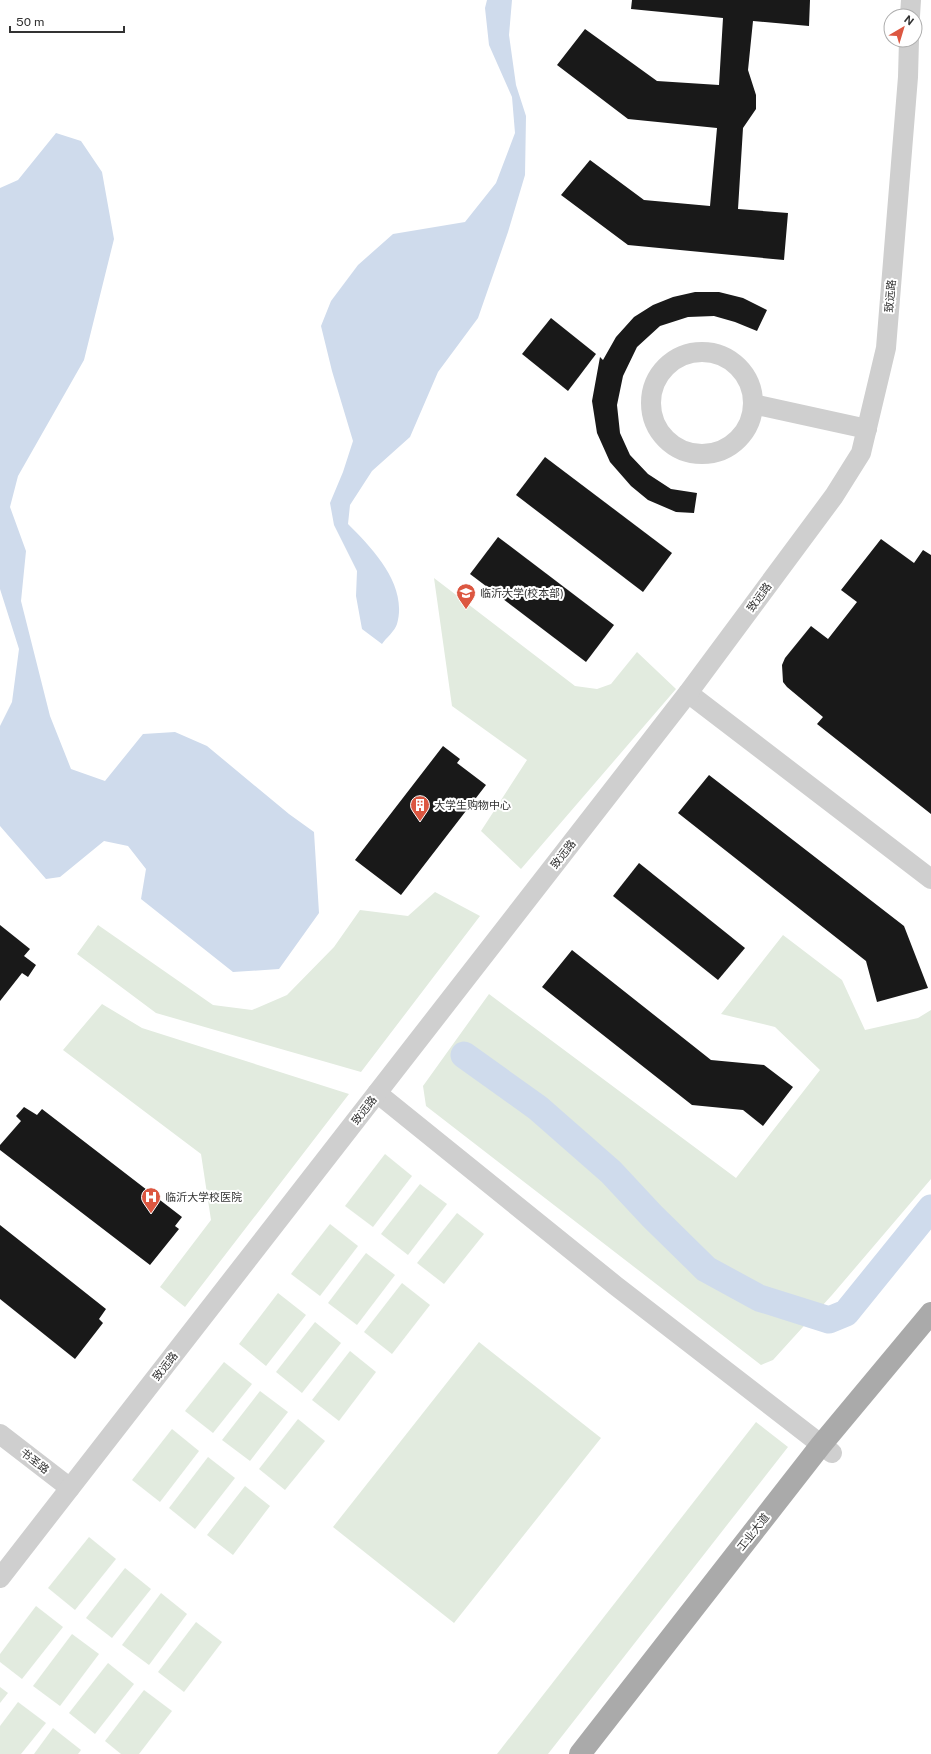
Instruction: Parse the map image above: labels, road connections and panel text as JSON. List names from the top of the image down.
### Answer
{
  "streets": {
    "main road": ["工业大道"],
    "street": ["致远路", "书圣路"]
  },
  "crossings": [
    ["致远路", "书圣路"]
  ],
  "places": {
    "school or university": ["临沂大学(校本部)"],
    "building": ["大学生购物中心"],
    "hospital": ["临沂大学校医院"]
  },
  "scale_bar": "50 m",
  "north": "top right"
}
